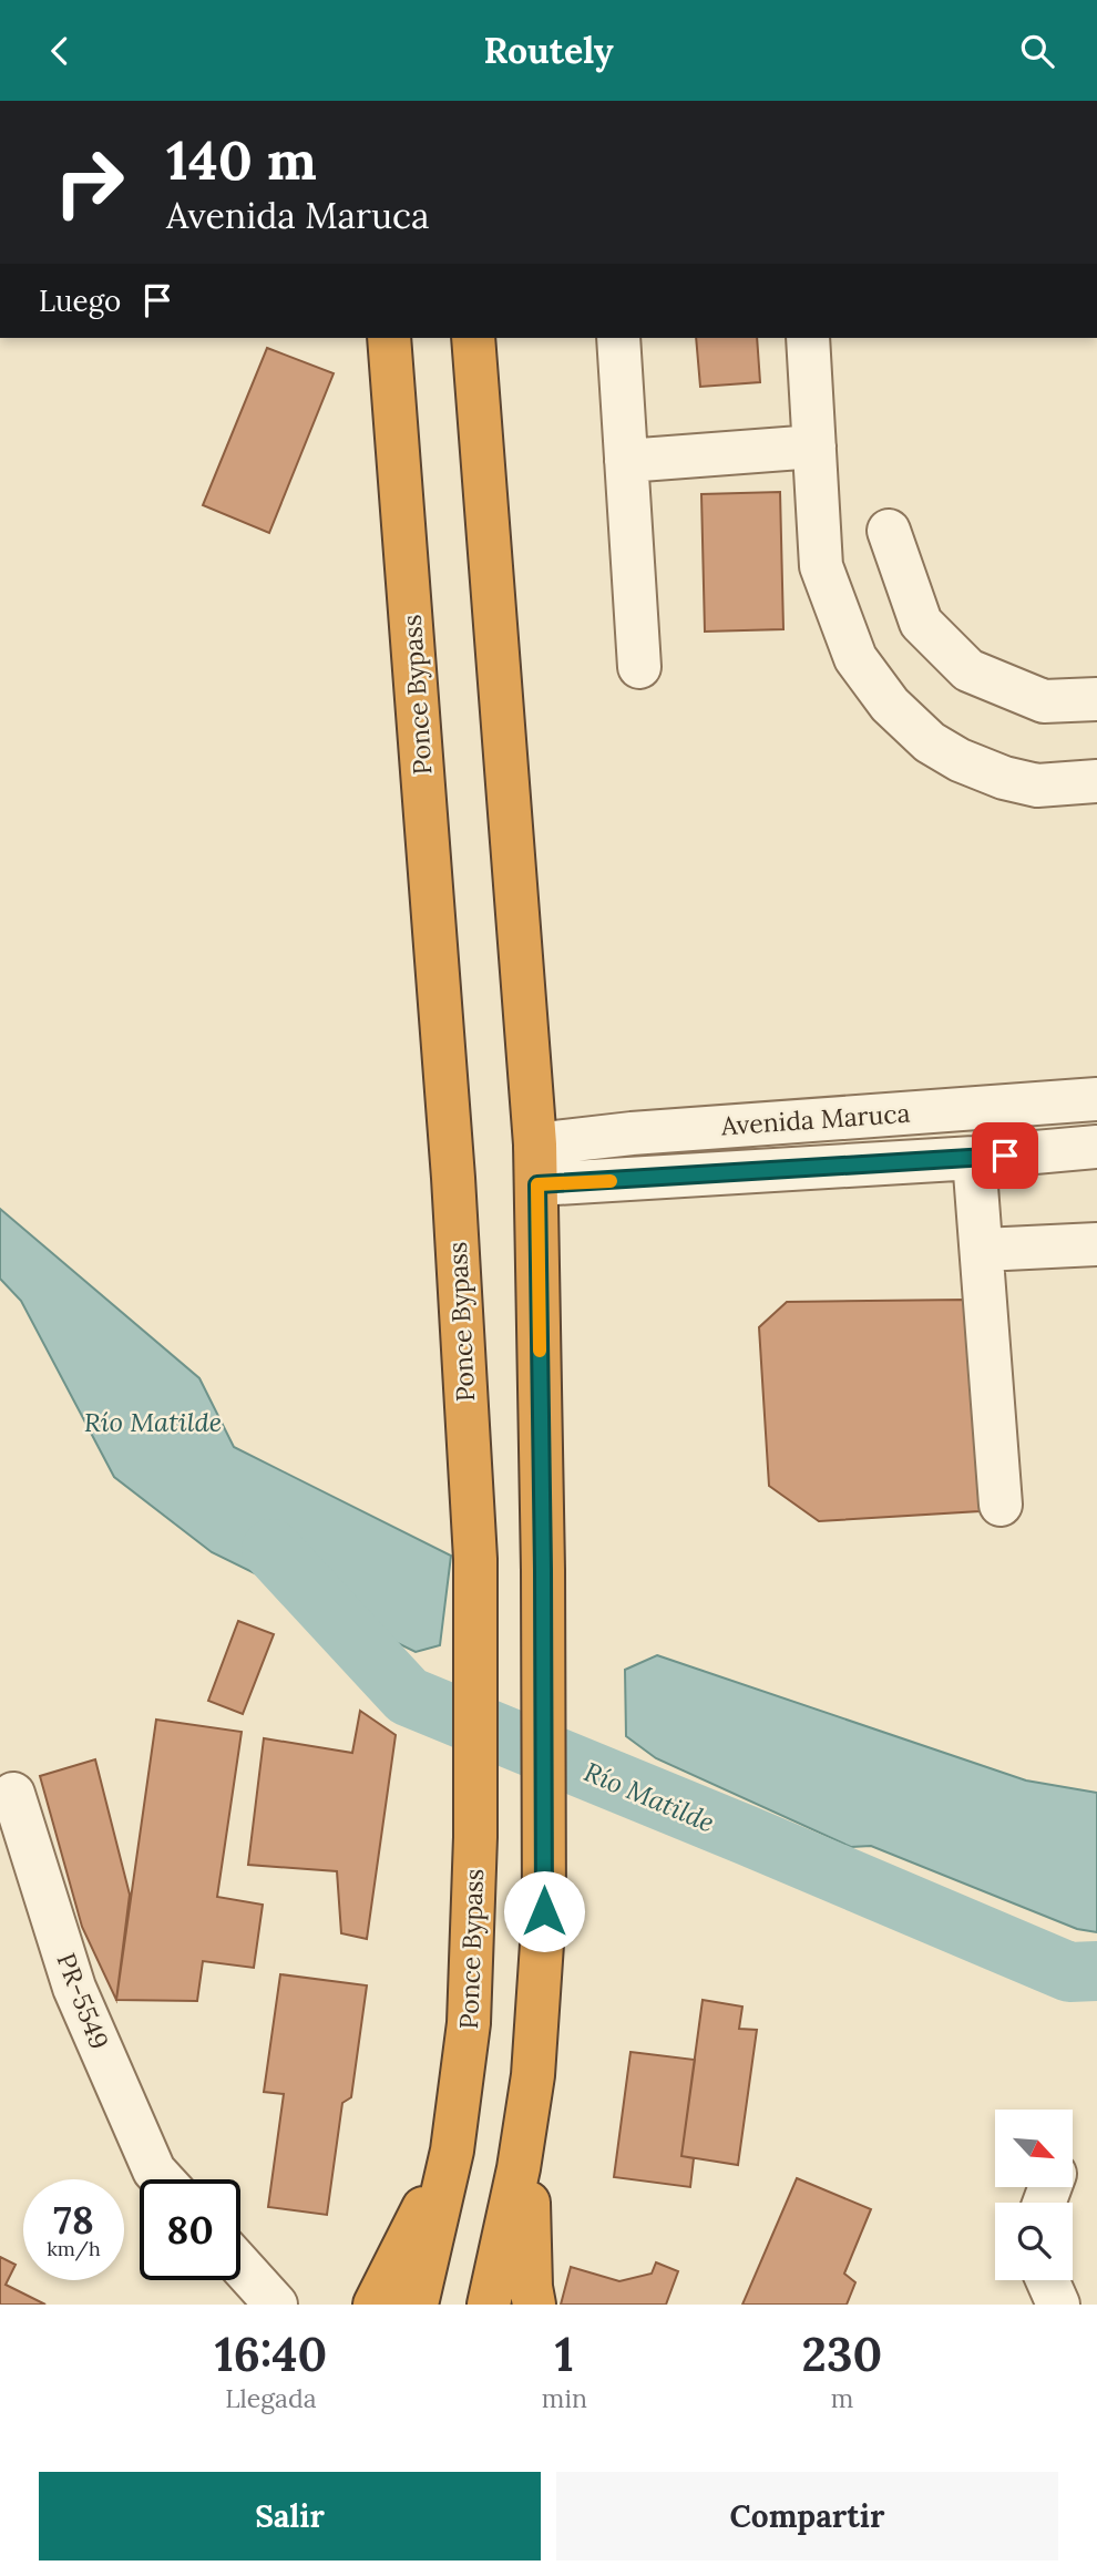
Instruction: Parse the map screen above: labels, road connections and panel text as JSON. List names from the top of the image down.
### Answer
{
  "streets": {
    "highway": ["Ponce Bypass"],
    "street": ["Avenida Maruca", "PR-5549"]
  },
  "water": ["Río Matilde"],
  "north": "bottom right",
  "page": {
    "header": "Routely",
    "turn": ["140 m", "Avenida Maruca"],
    "then": "Luego",
    "speed": "78 km/h",
    "limit": "80",
    "eta": [
      "16:40",
      "Llegada",
      "1",
      "min",
      "230",
      "m"
    ],
    "buttons": ["Salir", "Compartir"]
  }
}
